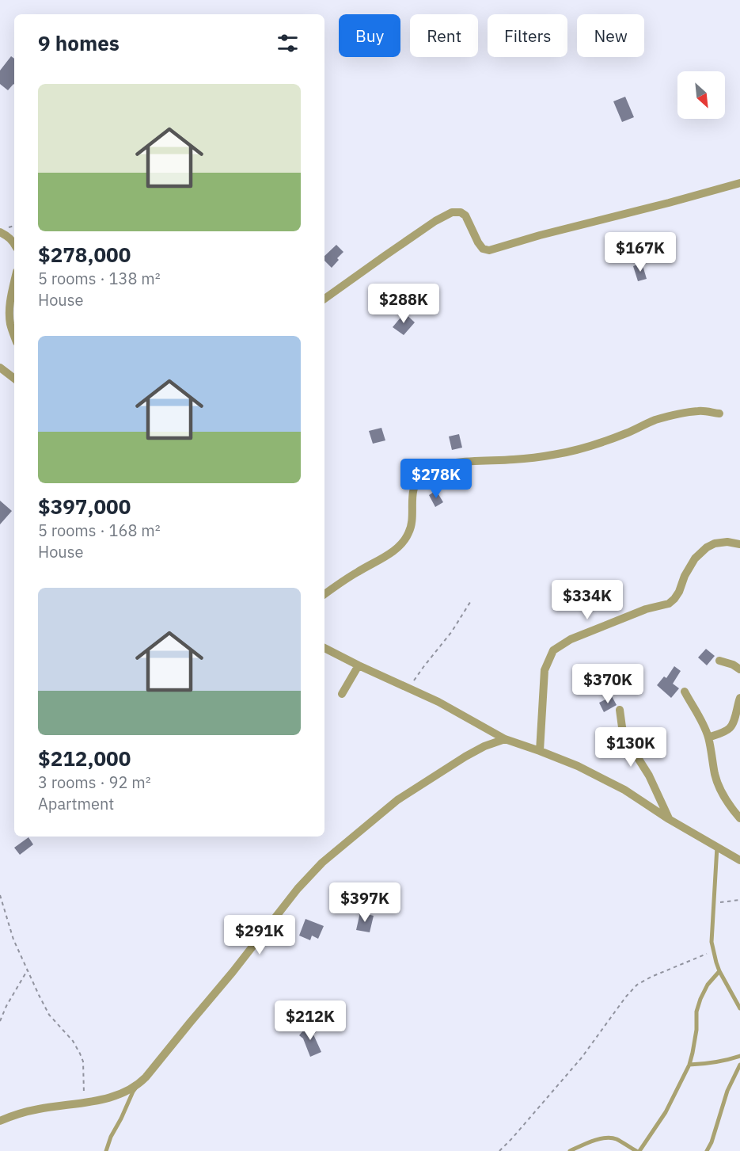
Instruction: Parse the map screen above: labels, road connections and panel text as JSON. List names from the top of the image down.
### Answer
{
  "north": "bottom right",
  "page": {
    "chip": [
      "Buy",
      "Rent",
      "Filters",
      "New"
    ],
    "heading": "9 homes",
    "list": [
      {
        "name": "$278,000",
        "note": "5 rooms · 138 m² · House"
      },
      {
        "name": "$397,000",
        "note": "5 rooms · 168 m² · House"
      },
      {
        "name": "$212,000",
        "note": "3 rooms · 92 m² · Apartment"
      }
    ],
    "price": [
      "$167K",
      "$288K",
      "$278K",
      "$334K",
      "$370K",
      "$130K",
      "$397K",
      "$291K",
      "$212K"
    ]
  }
}
